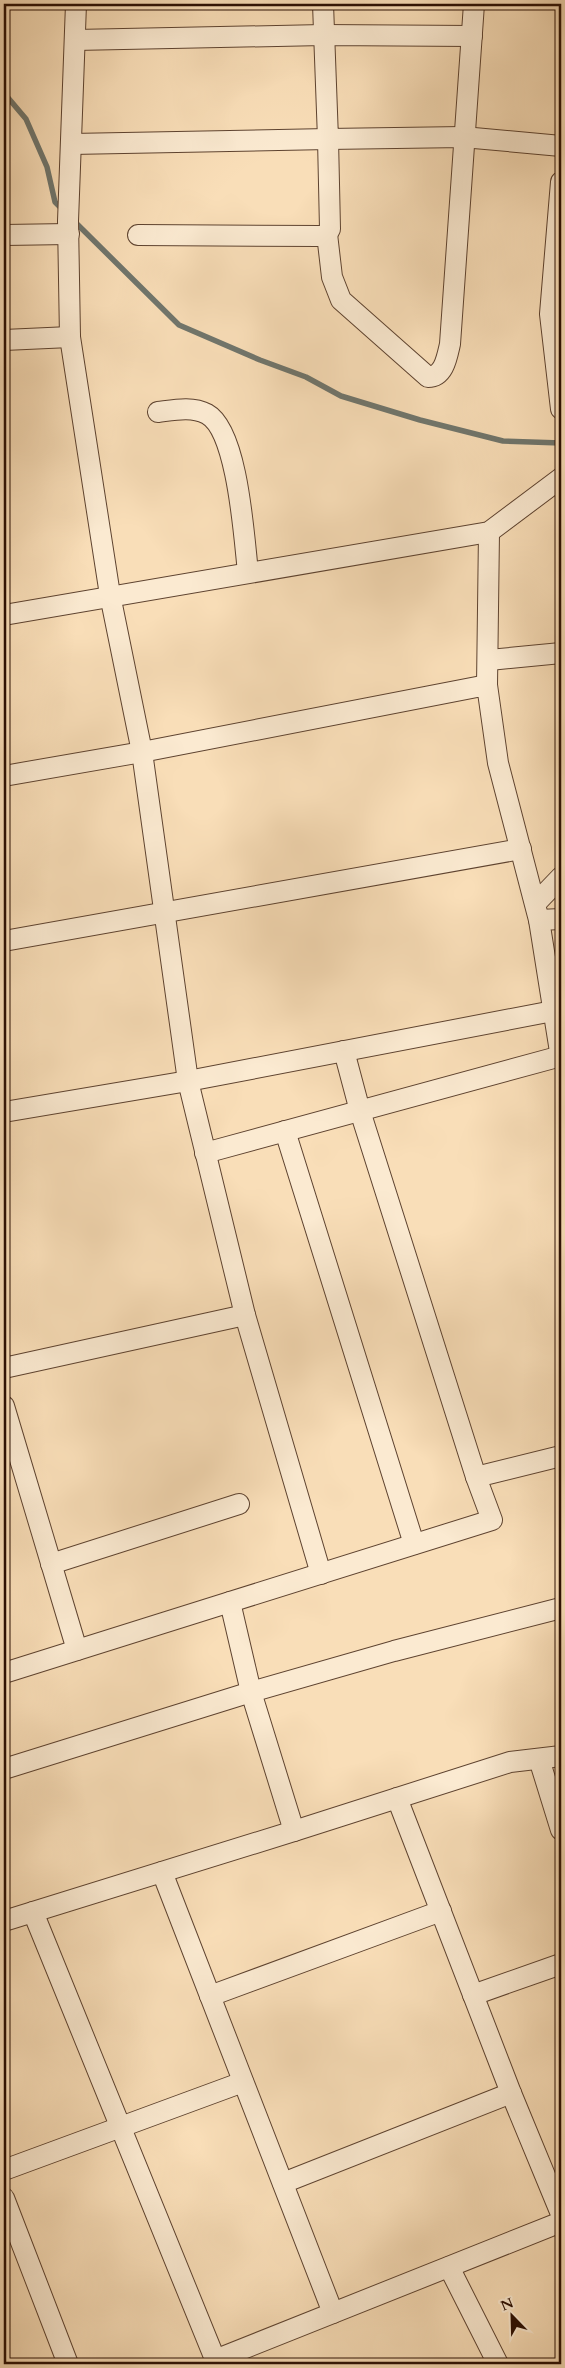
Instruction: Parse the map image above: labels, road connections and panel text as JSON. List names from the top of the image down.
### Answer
{
  "north": "top left"
}
